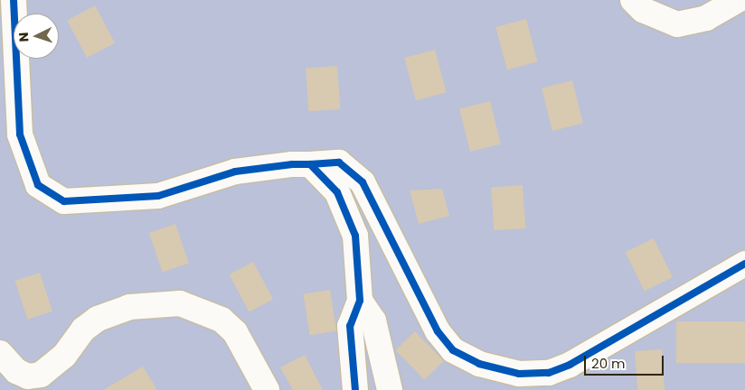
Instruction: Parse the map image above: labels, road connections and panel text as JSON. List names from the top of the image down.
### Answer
{
  "scale_bar": "20 m",
  "north": "left"
}
